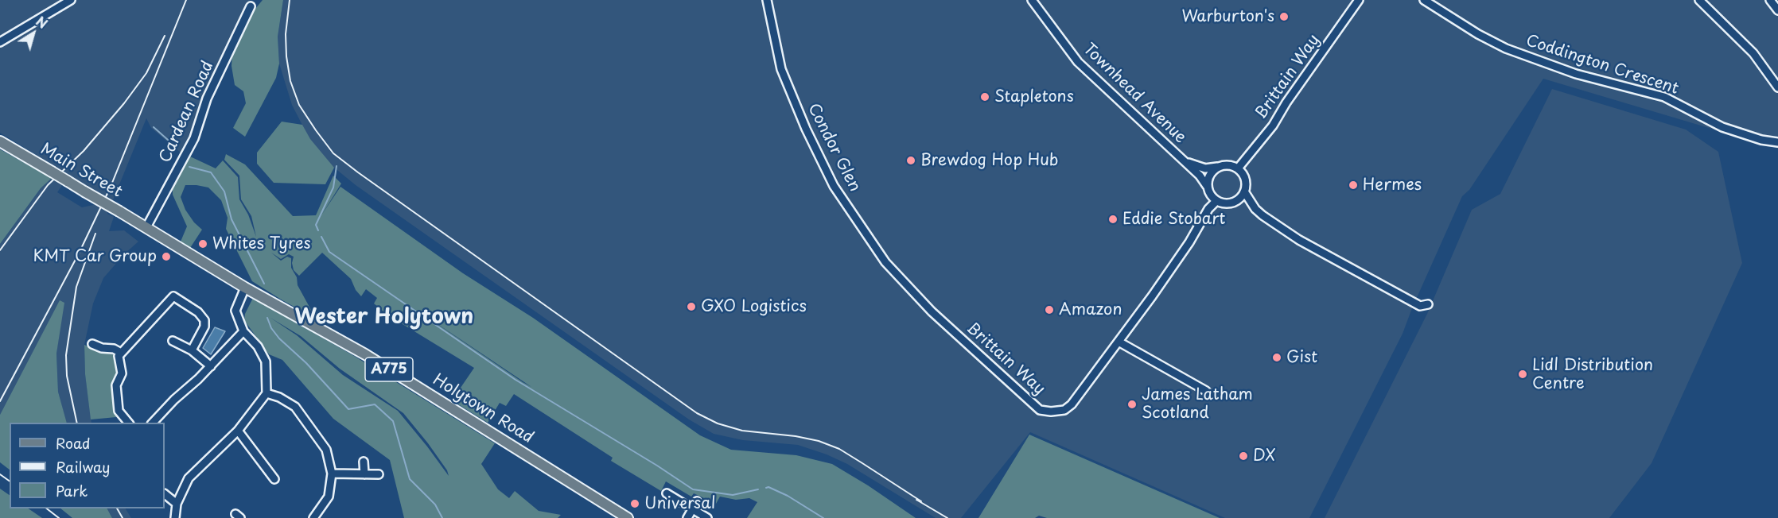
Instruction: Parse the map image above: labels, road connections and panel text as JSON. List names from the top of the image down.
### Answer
{
  "streets": {
    "main road": ["Main Street", "A775", "Holytown Road"],
    "street": [
      "Coddington Crescent",
      "Brittain Way",
      "Townhead Avenue",
      "Cardean Road",
      "Condor Glen"
    ]
  },
  "crossings": [
    ["Brittain Way", "Townhead Avenue"],
    ["Brittain Way", "Condor Glen"],
    ["Cardean Road", "Main Street"],
    ["Cardean Road", "Holytown Road"],
    ["Main Street", "Holytown Road"]
  ],
  "districts": ["Wester Holytown"],
  "places": [
    "Warburton's",
    "Stapletons",
    "Brewdog Hop Hub",
    "Hermes",
    "Eddie Stobart",
    "Whites Tyres",
    "KMT Car Group",
    "GXO Logistics",
    "Amazon",
    "Gist",
    "Lidl Distribution Centre",
    "James Latham Scotland",
    "DX",
    "Universal"
  ],
  "legend": ["Road", "Railway", "Park"],
  "north": "top right"
}
